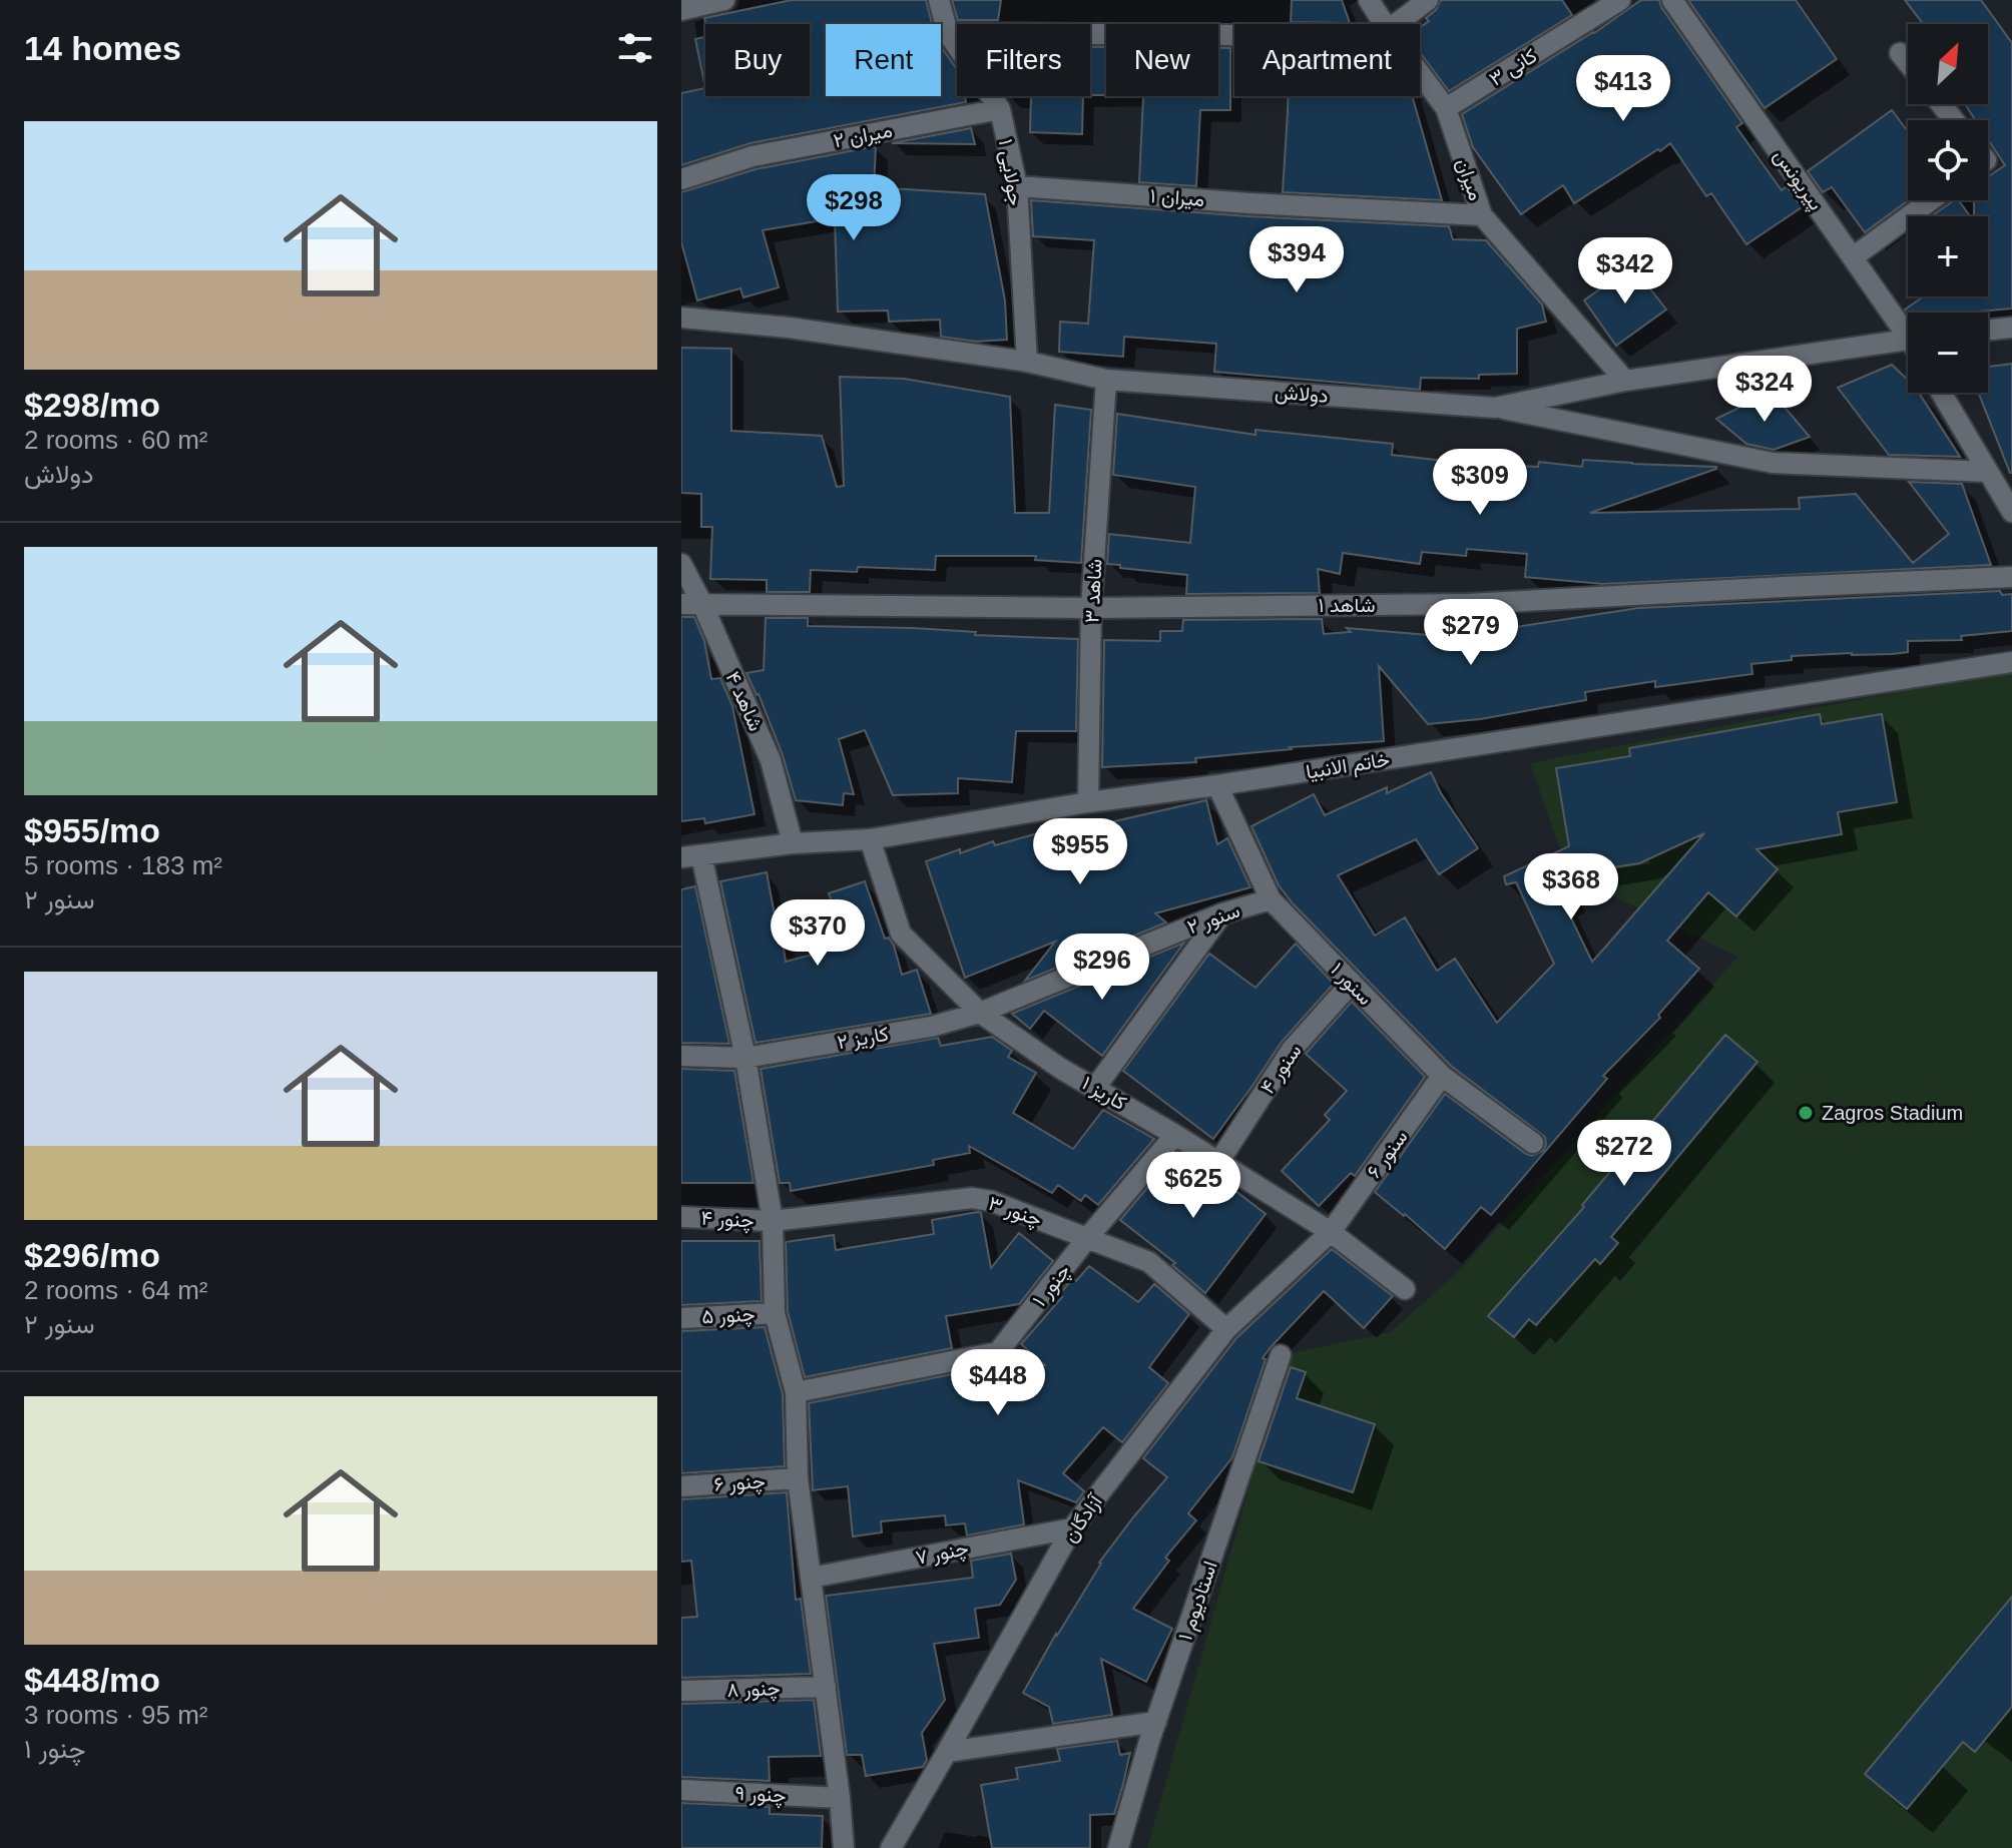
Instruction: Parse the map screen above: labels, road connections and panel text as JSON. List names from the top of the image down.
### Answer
{
  "streets": {
    "street": [
      "کانی ۳",
      "میران ۲",
      "جولایی ۱",
      "میران",
      "پیریونس",
      "میران ۱",
      "دولاش",
      "شاهد ۳",
      "شاهد ۱",
      "شاهد ۴",
      "خاتم الانبیا",
      "سنور ۲",
      "سنور ۱",
      "کاریز ۲",
      "سنور ۴",
      "کاریز ۱",
      "سنور ۶",
      "چنور ۳",
      "چنور ۴",
      "چنور ۱",
      "چنور ۵",
      "چنور ۶",
      "آزادگان",
      "چنور ۷",
      "استادیوم ۱",
      "چنور ۸",
      "چنور ۹"
    ]
  },
  "crossings": [
    ["کانی ۳", "میران"],
    ["میران ۲", "جولایی ۱"],
    ["جولایی ۱", "میران ۱"],
    ["جولایی ۱", "دولاش"],
    ["میران", "میران ۱"],
    ["میران", "دولاش"],
    ["دولاش", "شاهد ۳"],
    ["شاهد ۳", "شاهد ۱"],
    ["شاهد ۳", "خاتم الانبیا"],
    ["شاهد ۱", "شاهد ۴"],
    ["شاهد ۴", "خاتم الانبیا"],
    ["خاتم الانبیا", "سنور ۱"],
    ["خاتم الانبیا", "کاریز ۱"],
    ["سنور ۲", "سنور ۱"],
    ["سنور ۲", "کاریز ۲"],
    ["سنور ۲", "کاریز ۱"],
    ["سنور ۱", "سنور ۴"],
    ["سنور ۱", "سنور ۶"],
    ["کاریز ۲", "کاریز ۱"],
    ["سنور ۴", "کاریز ۱"],
    ["کاریز ۱", "سنور ۶"],
    ["کاریز ۱", "چنور ۱"],
    ["کاریز ۱", "آزادگان"],
    ["سنور ۶", "آزادگان"],
    ["چنور ۳", "چنور ۴"],
    ["چنور ۳", "چنور ۱"],
    ["چنور ۳", "آزادگان"],
    ["آزادگان", "چنور ۷"]
  ],
  "places": ["Zagros Stadium"],
  "north": "top right",
  "page": {
    "heading": "14 homes",
    "map_buttons": ["+", "−"],
    "chip": [
      "Buy",
      "Rent",
      "Filters",
      "New",
      "Apartment"
    ],
    "price": [
      "$413",
      "$298",
      "$394",
      "$342",
      "$324",
      "$309",
      "$279",
      "$955",
      "$368",
      "$370",
      "$296",
      "$272",
      "$625",
      "$448"
    ],
    "list": [
      {
        "name": "$298/mo",
        "note": "2 rooms · 60 m² · دولاش"
      },
      {
        "name": "$955/mo",
        "note": "5 rooms · 183 m² · سنور ۲"
      },
      {
        "name": "$296/mo",
        "note": "2 rooms · 64 m² · سنور ۲"
      },
      {
        "name": "$448/mo",
        "note": "3 rooms · 95 m² · چنور ۱"
      }
    ]
  }
}
